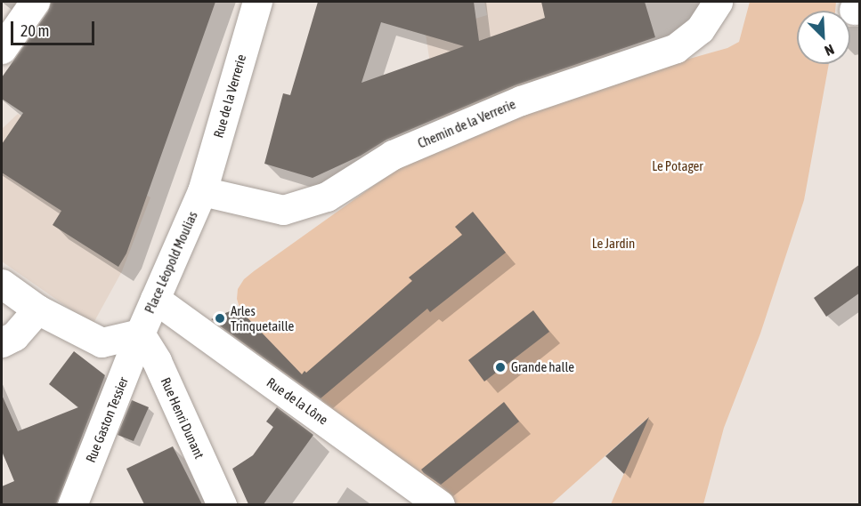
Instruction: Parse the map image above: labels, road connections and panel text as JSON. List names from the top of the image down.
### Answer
{
  "streets": {
    "street": [
      "Rue de la Verrerie",
      "Chemin de la Verrerie",
      "Place Léopold Moulias",
      "Rue de la Lône",
      "Rue Henri Dunant",
      "Rue Gaston Tessier"
    ]
  },
  "crossings": [
    ["Rue de la Verrerie", "Chemin de la Verrerie"],
    ["Rue de la Verrerie", "Place Léopold Moulias"],
    ["Chemin de la Verrerie", "Place Léopold Moulias"],
    ["Place Léopold Moulias", "Rue de la Lône"],
    ["Place Léopold Moulias", "Rue Henri Dunant"],
    ["Place Léopold Moulias", "Rue Gaston Tessier"],
    ["Rue Henri Dunant", "Rue Gaston Tessier"]
  ],
  "parks": ["Le Potager", "Le Jardin"],
  "places": ["Arles Trinquetaille", "Grande halle"],
  "scale_bar": "20 m",
  "north": "bottom right"
}
